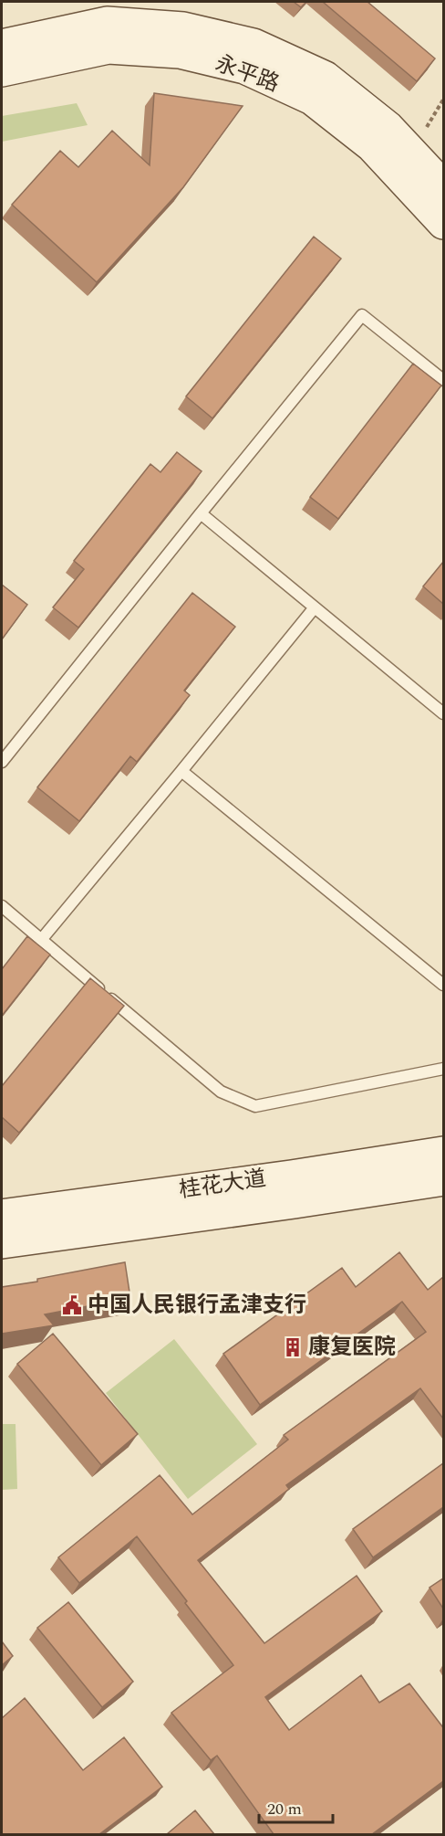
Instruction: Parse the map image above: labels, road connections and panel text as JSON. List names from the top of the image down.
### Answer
{
  "streets": {
    "main road": ["永平路", "桂花大道"]
  },
  "places": {
    "public building": ["中国人民银行孟津支行"],
    "building": ["康复医院"]
  },
  "scale_bar": "20 m"
}
